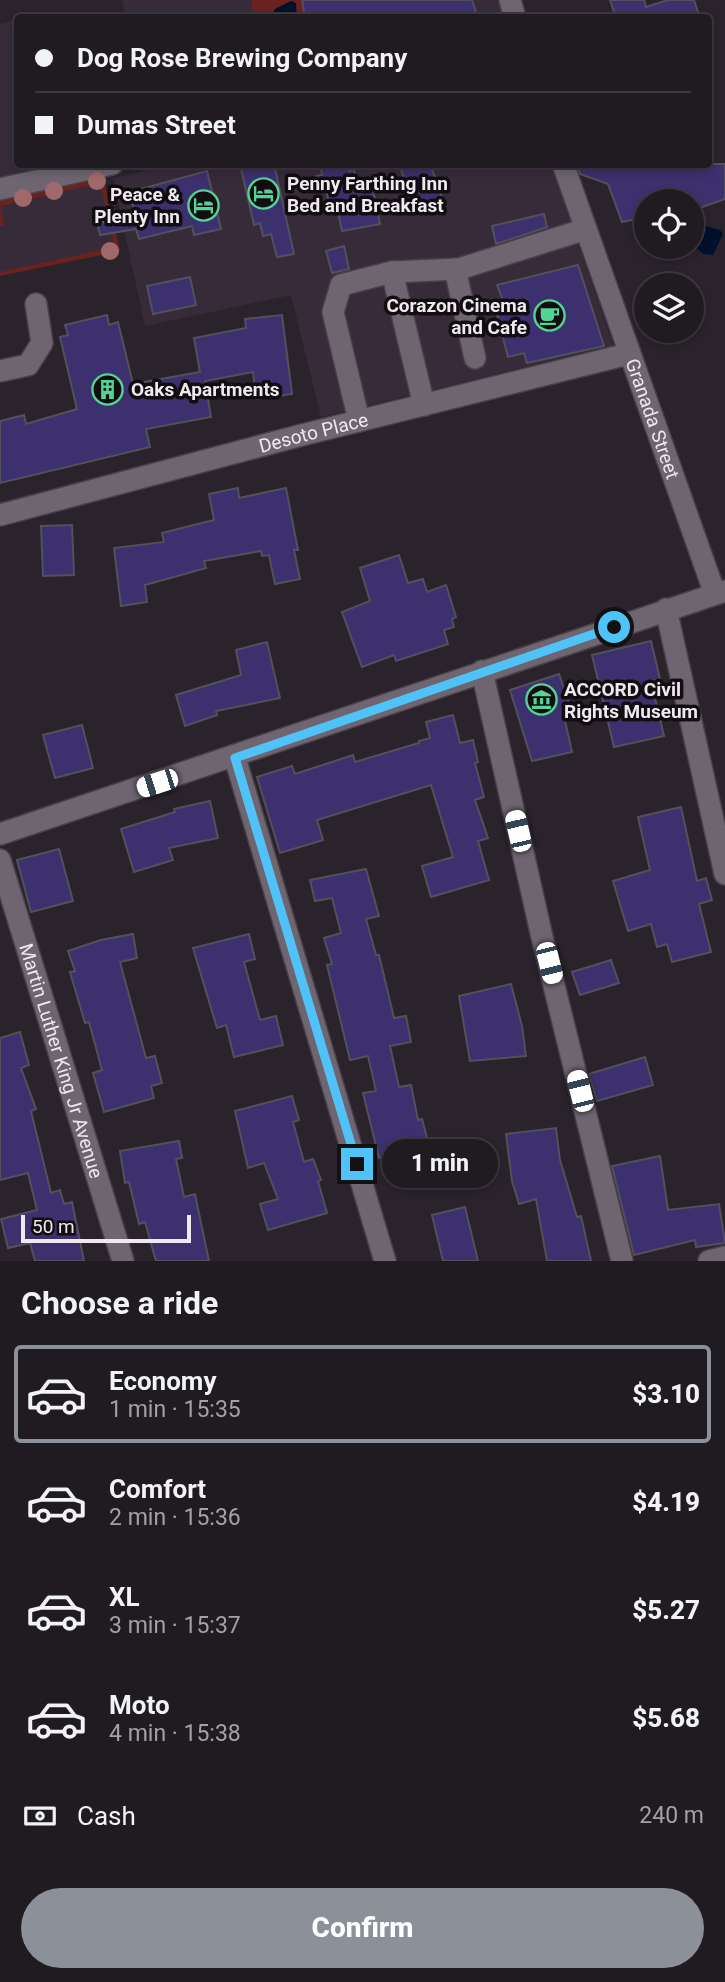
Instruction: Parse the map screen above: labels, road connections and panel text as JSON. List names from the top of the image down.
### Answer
{
  "streets": {
    "street": ["Granada Street", "Desoto Place", "Martin Luther King Jr Avenue"]
  },
  "crossings": [
    ["Granada Street", "Desoto Place"]
  ],
  "places": {
    "hotel": ["Penny Farthing Inn Bed and Breakfast", "Peace & Plenty Inn"],
    "cafe": ["Corazon Cinema and Cafe"],
    "building": ["Oaks Apartments"],
    "museum": ["ACCORD Civil Rights Museum"]
  },
  "scale_bar": "50 m",
  "page": {
    "banner": ["Dog Rose Brewing Company", "Dumas Street"],
    "bubble": "1 min",
    "scale": "50 m",
    "heading": "Choose a ride",
    "list": [
      {
        "name": "Economy",
        "note": "1 min · 15:35",
        "value": "$3.10"
      },
      {
        "name": "Comfort",
        "note": "2 min · 15:36",
        "value": "$4.19"
      },
      {
        "name": "XL",
        "note": "3 min · 15:37",
        "value": "$5.27"
      },
      {
        "name": "Moto",
        "note": "4 min · 15:38",
        "value": "$5.68"
      }
    ],
    "pay": ["Cash", "240 m"],
    "buttons": "Confirm"
  }
}
